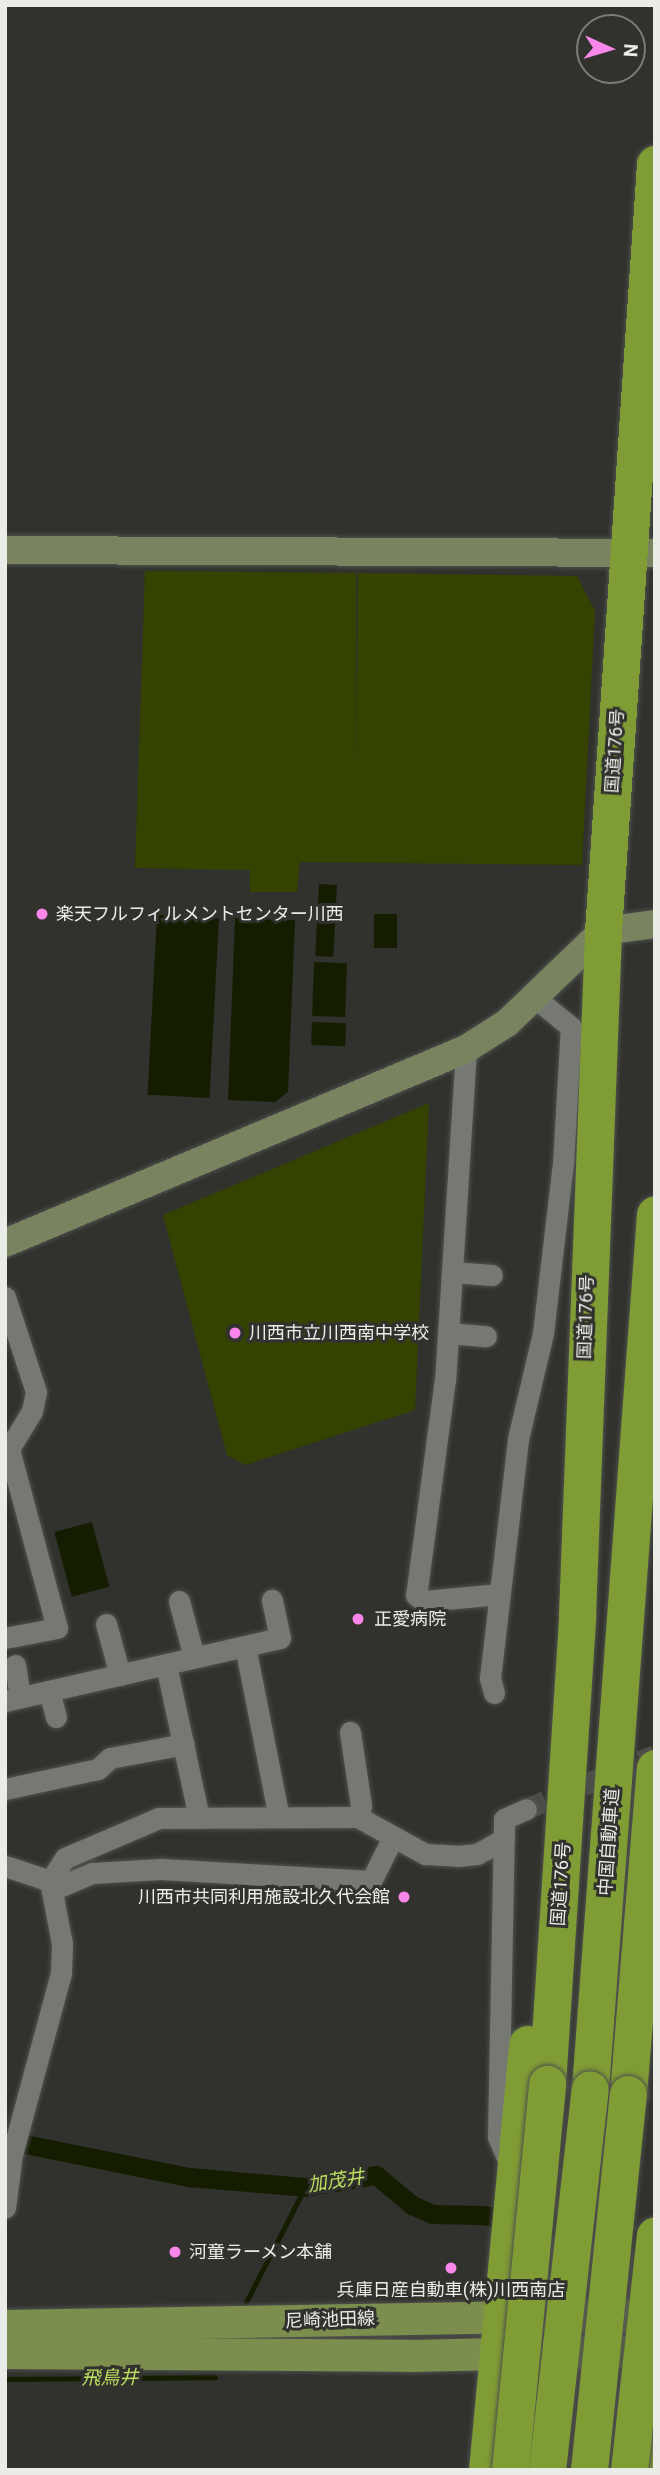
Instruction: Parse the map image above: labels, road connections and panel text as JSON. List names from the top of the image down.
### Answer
{
  "streets": {
    "highway": ["国道176号", "中国自動車道"],
    "main road": ["尼崎池田線"]
  },
  "water": ["加茂井", "飛鳥井"],
  "places": [
    "楽天フルフィルメントセンター川西",
    "川西市立川西南中学校",
    "正愛病院",
    "川西市共同利用施設北久代会館",
    "河童ラーメン本舗",
    "兵庫日産自動車(株)川西南店"
  ],
  "north": "right"
}
